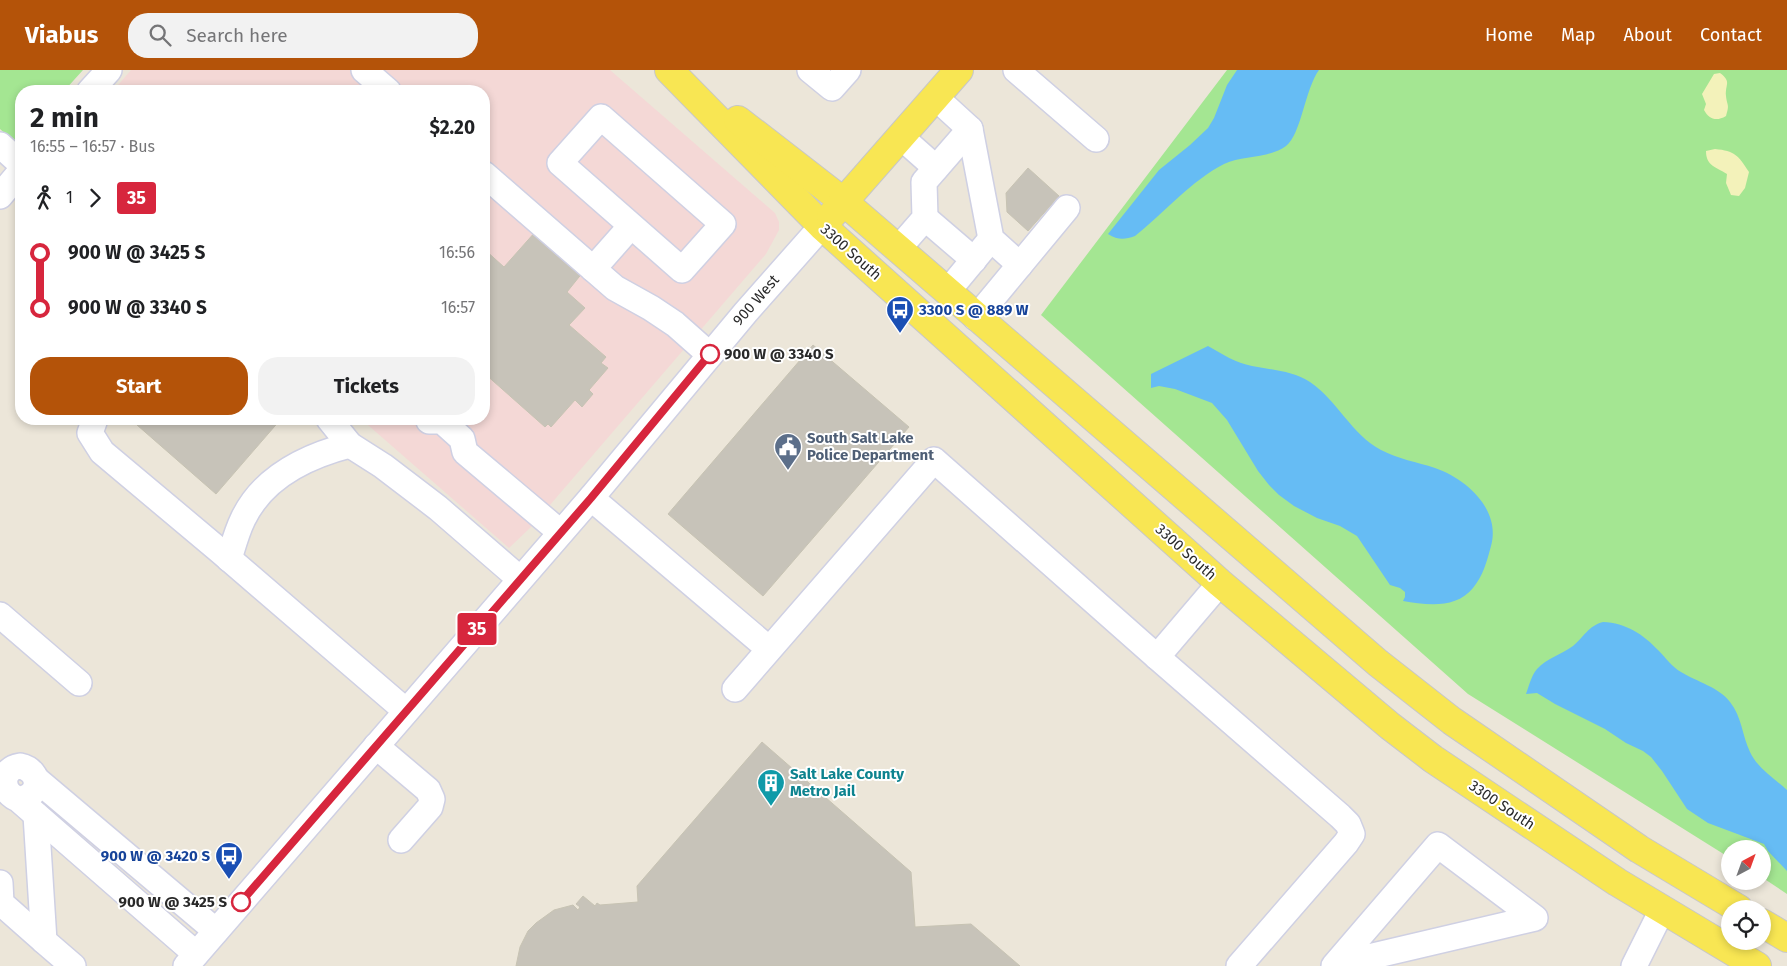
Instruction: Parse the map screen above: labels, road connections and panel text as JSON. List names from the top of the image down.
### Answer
{
  "streets": {
    "main road": ["3300 South", "900 West"]
  },
  "crossings": [
    ["3300 South", "900 West"]
  ],
  "places": {
    "bus stop": ["3300 S @ 889 W", "900 W @ 3420 S"],
    "other": ["900 W @ 3340 S", "900 W @ 3425 S"],
    "public building": ["South Salt Lake Police Department"],
    "building": ["Salt Lake County Metro Jail"]
  },
  "lines": ["bus line 35"],
  "north": "top right",
  "page": {
    "header": "Viabus",
    "search": "Search here",
    "nav": [
      "Home",
      "Map",
      "About",
      "Contact"
    ],
    "on_map": "35",
    "heading": ["2 min", "16:55 – 16:57 · Bus", "$2.20"],
    "legs": ["1", "35"],
    "list": [
      {
        "name": "900 W @ 3425 S",
        "value": "16:56"
      },
      {
        "name": "900 W @ 3340 S",
        "value": "16:57"
      }
    ],
    "buttons": ["Start", "Tickets"]
  }
}
